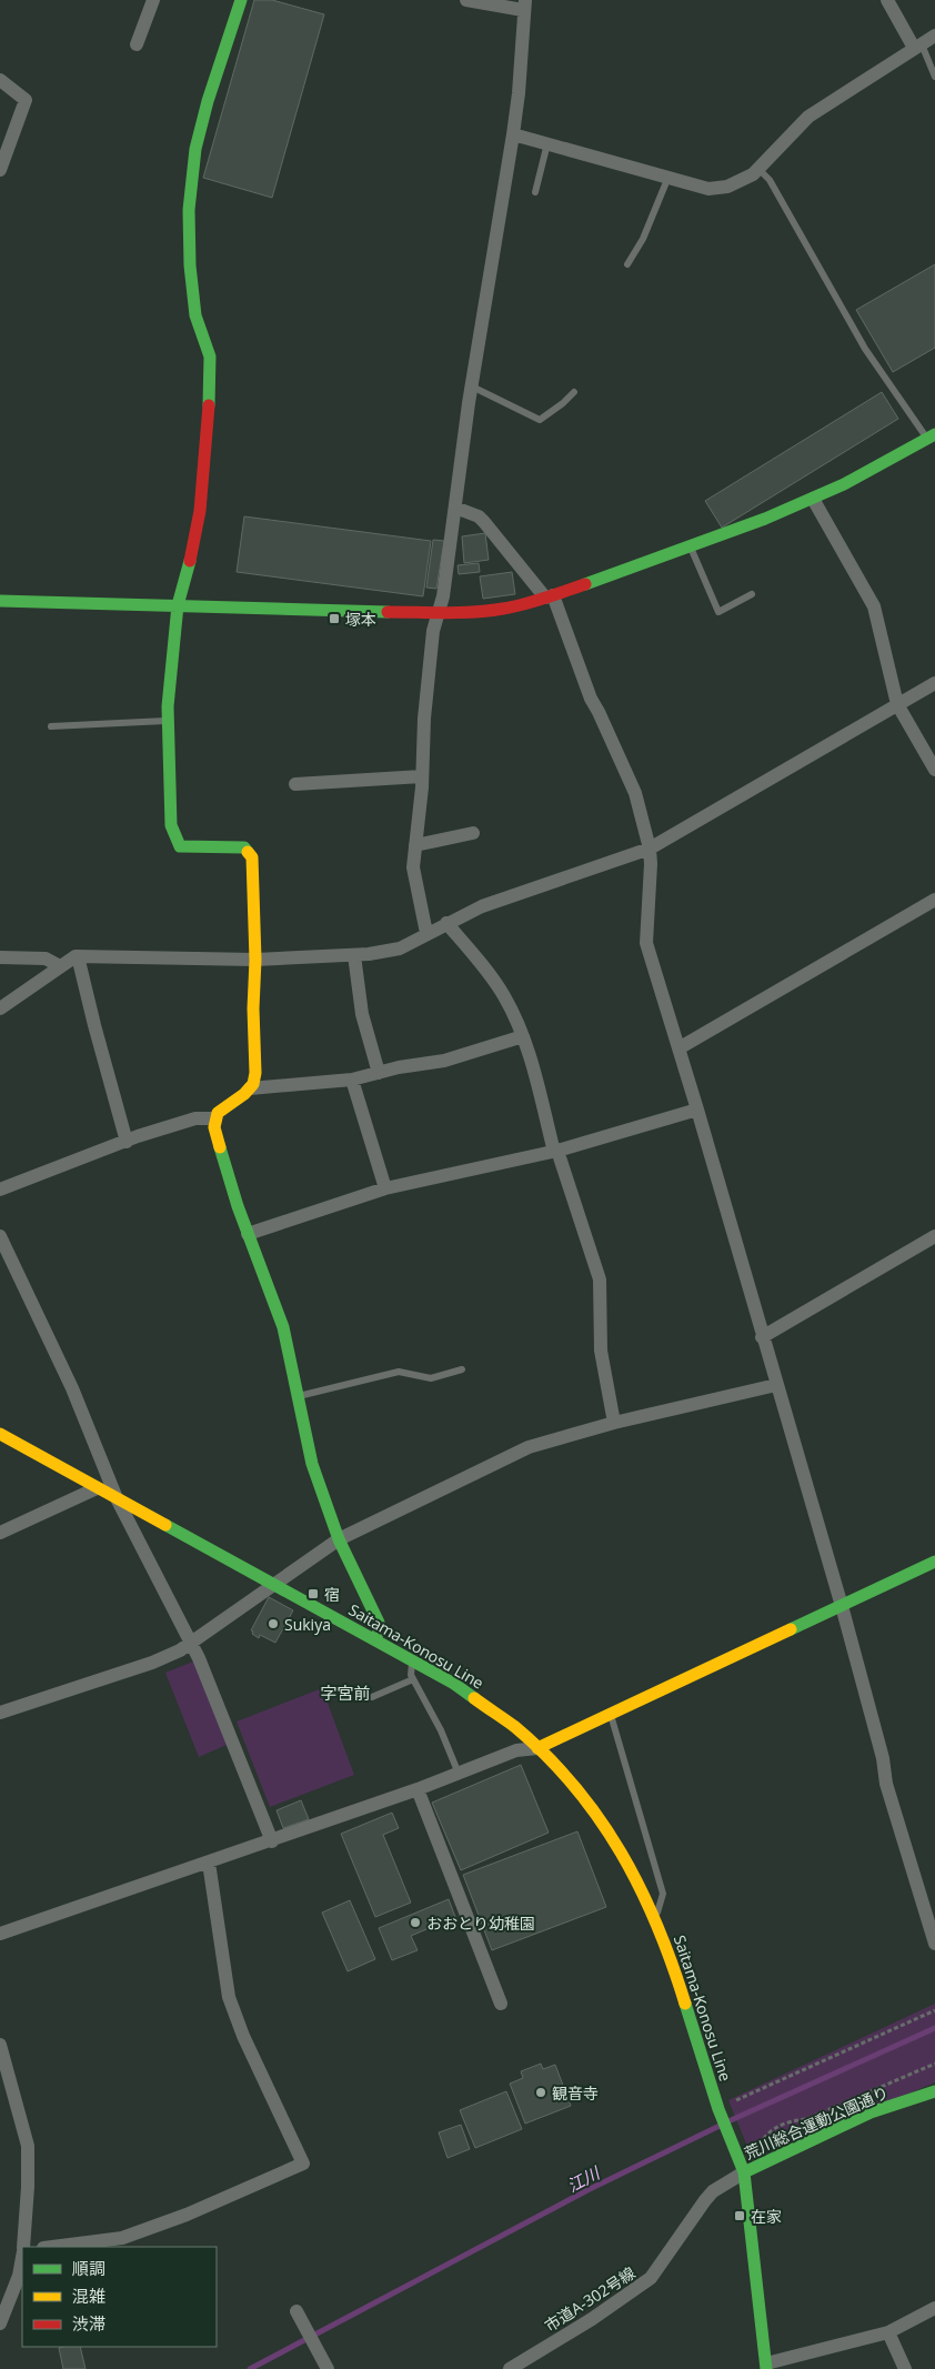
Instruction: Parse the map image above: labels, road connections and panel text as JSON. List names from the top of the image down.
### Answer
{
  "streets": {
    "street": ["Saitama-Konosu Line", "荒川総合運動公園通り", "市道A-302号線"]
  },
  "crossings": [
    ["Saitama-Konosu Line", "荒川総合運動公園通り"],
    ["Saitama-Konosu Line", "市道A-302号線"],
    ["荒川総合運動公園通り", "市道A-302号線"]
  ],
  "districts": ["字宮前"],
  "water": ["江川"],
  "places": {
    "transit": ["塚本", "宿", "在家"],
    "other": ["Sukiya", "おおとり幼稚園", "観音寺"]
  },
  "legend": ["順調", "混雑", "渋滞"]
}
